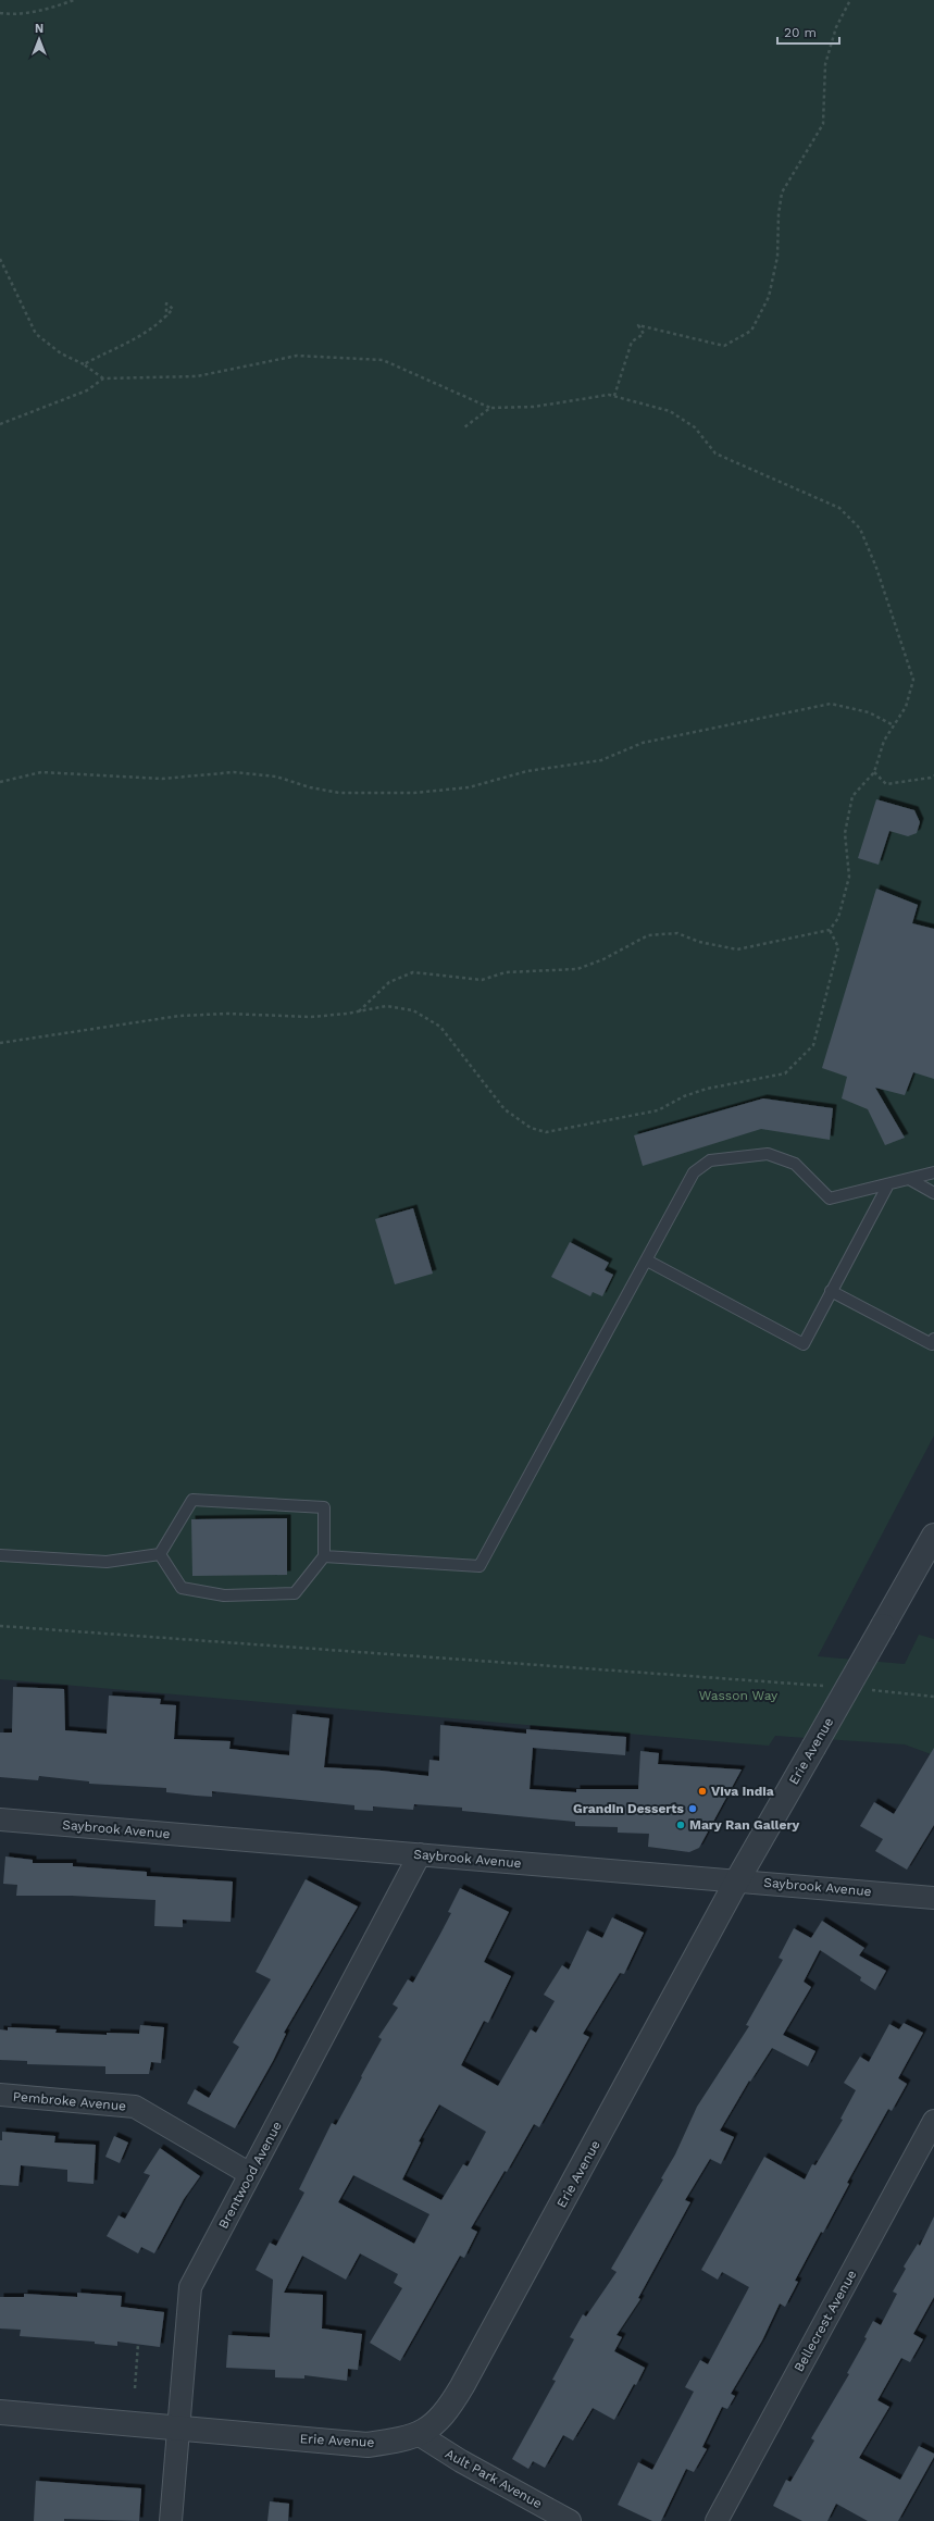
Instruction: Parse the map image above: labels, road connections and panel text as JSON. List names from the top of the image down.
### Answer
{
  "streets": {
    "street": [
      "Erie Avenue",
      "Saybrook Avenue",
      "Pembroke Avenue",
      "Brentwood Avenue",
      "Bellecrest Avenue",
      "Ault Park Avenue"
    ]
  },
  "crossings": [
    ["Erie Avenue", "Saybrook Avenue"],
    ["Erie Avenue", "Brentwood Avenue"],
    ["Erie Avenue", "Ault Park Avenue"],
    ["Saybrook Avenue", "Brentwood Avenue"],
    ["Pembroke Avenue", "Brentwood Avenue"]
  ],
  "parks": ["Wasson Way"],
  "places": ["Viva India", "Grandin Desserts", "Mary Ran Gallery"],
  "scale_bar": "20 m",
  "north": "top"
}
